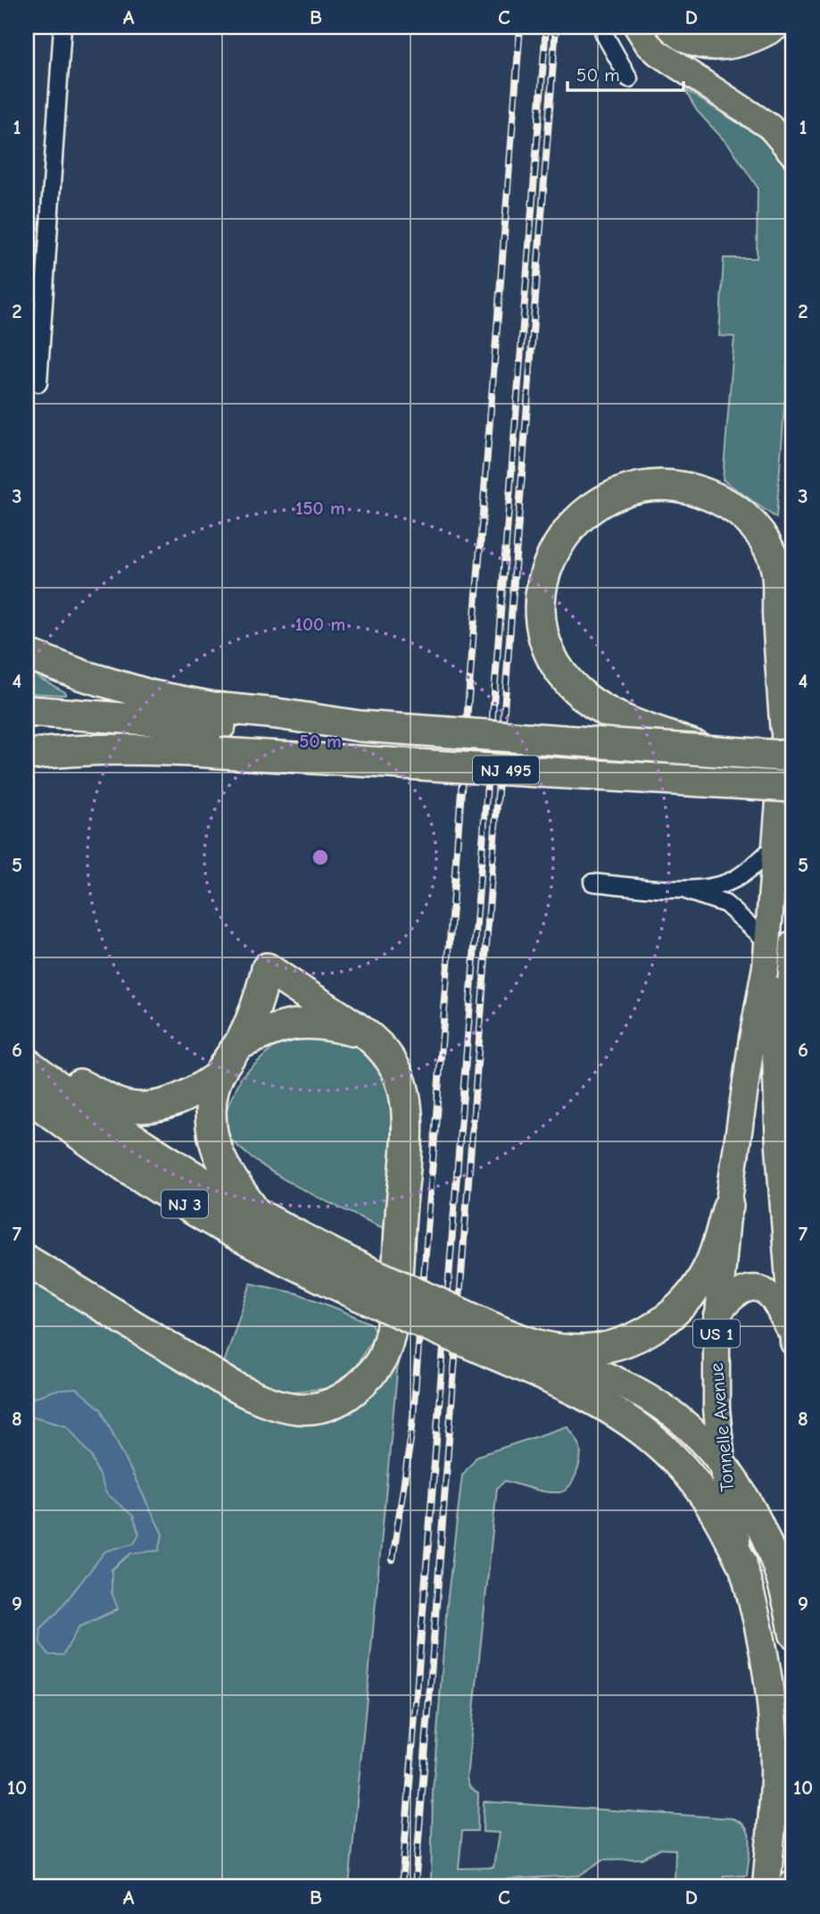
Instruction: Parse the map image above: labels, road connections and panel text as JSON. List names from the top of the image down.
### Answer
{
  "streets": {
    "highway": [
      "NJ 495",
      "NJ 3",
      "US 1",
      "Tonnelle Avenue"
    ]
  },
  "crossings": [
    ["NJ 3", "Tonnelle Avenue"]
  ],
  "scale_bar": "50 m",
  "grid": {
    "columns": [
      "A",
      "B",
      "C",
      "D"
    ],
    "rows": [
      "1",
      "2",
      "3",
      "4",
      "5",
      "6",
      "7",
      "8",
      "9",
      "10"
    ]
  },
  "rings": ["150 m", "100 m", "50 m"]
}
